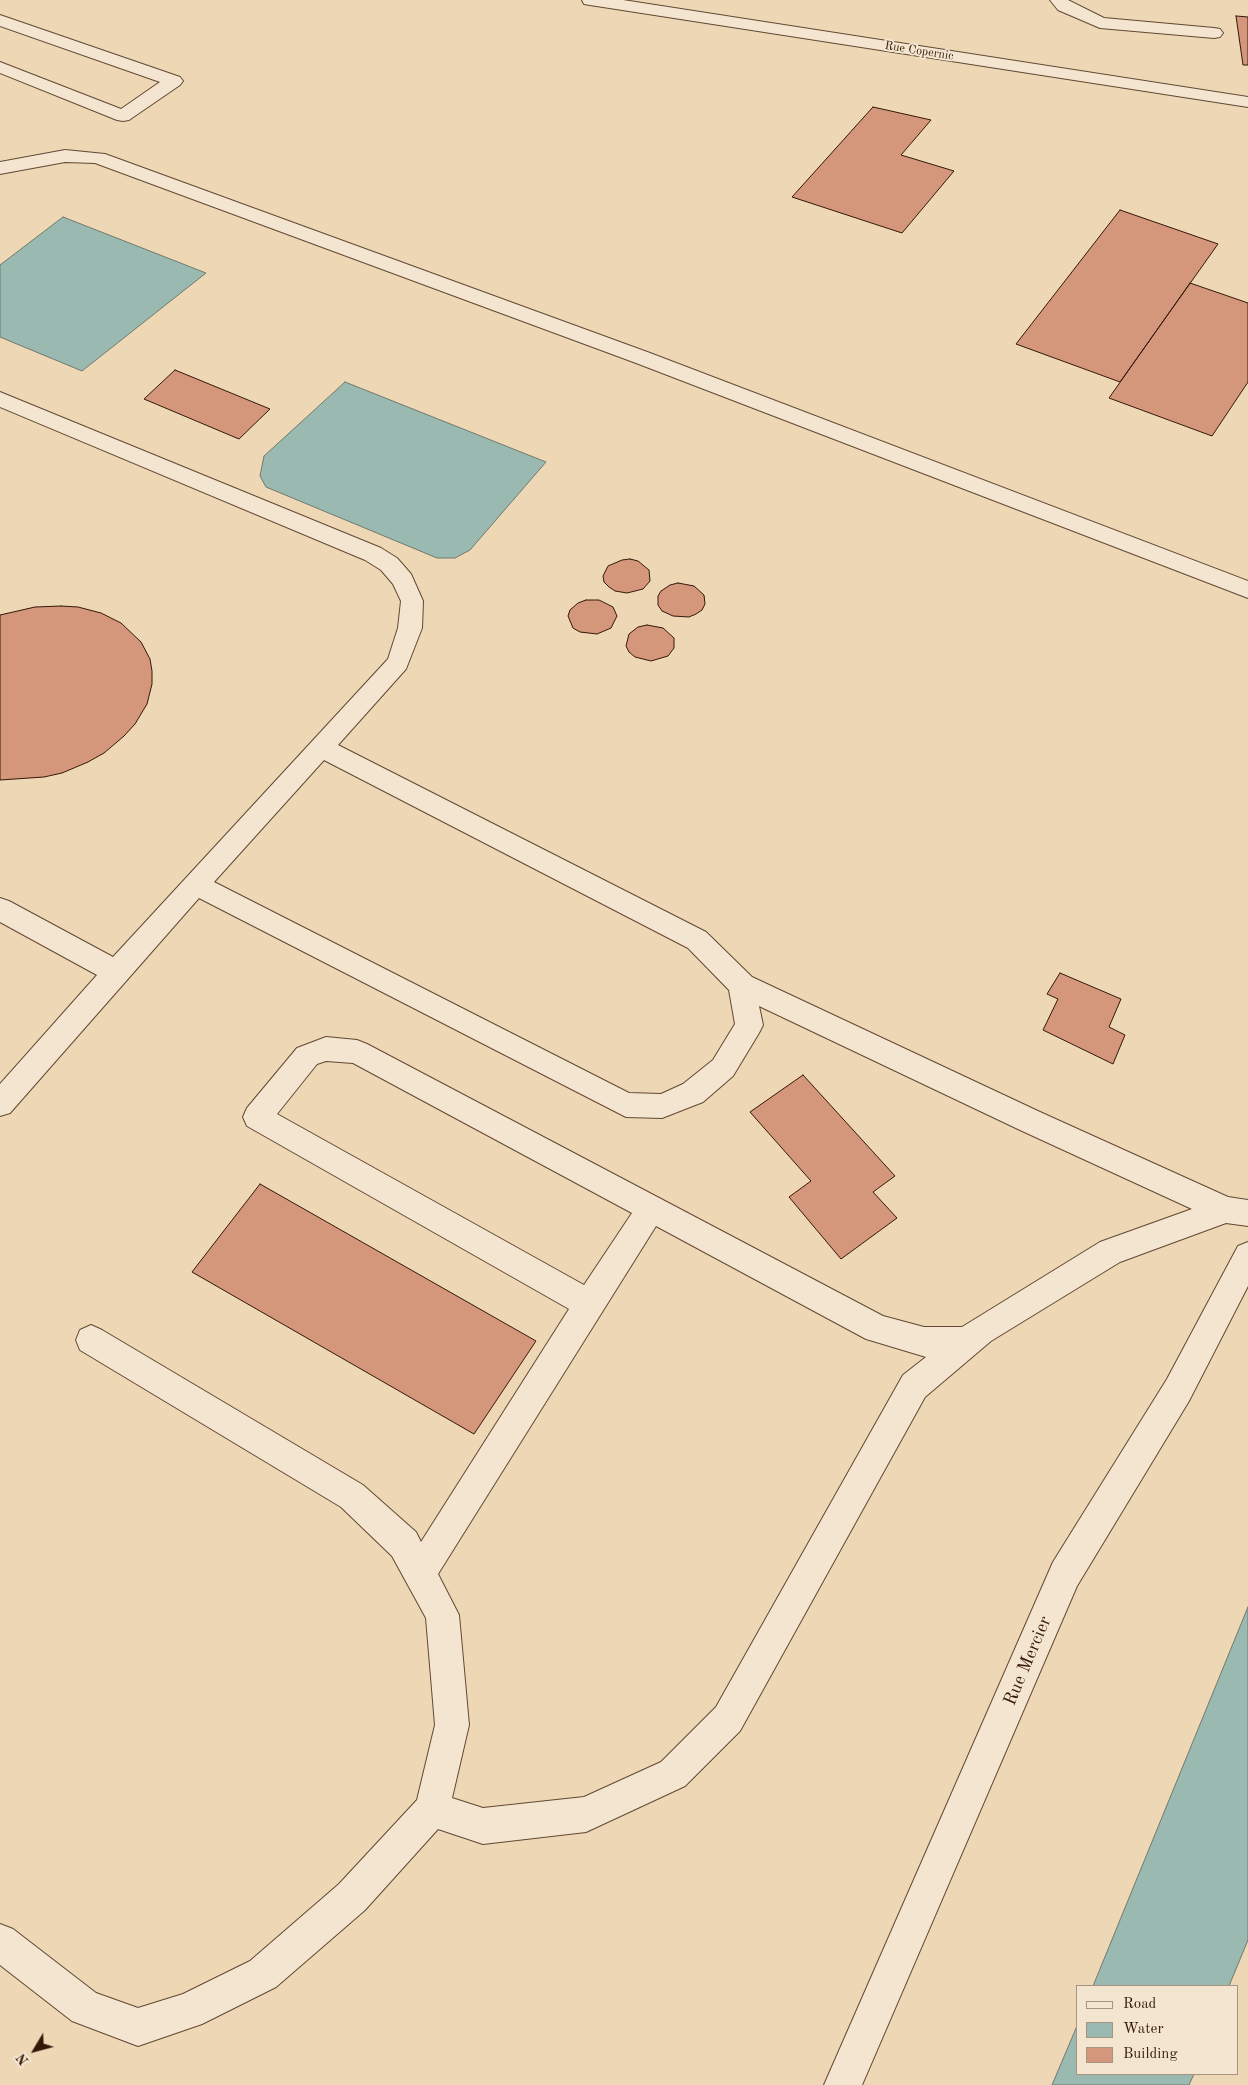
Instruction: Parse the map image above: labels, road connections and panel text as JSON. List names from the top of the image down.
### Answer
{
  "streets": {
    "street": ["Rue Copernic", "Rue Mercier"]
  },
  "legend": ["Road", "Water", "Building"],
  "north": "bottom left"
}
